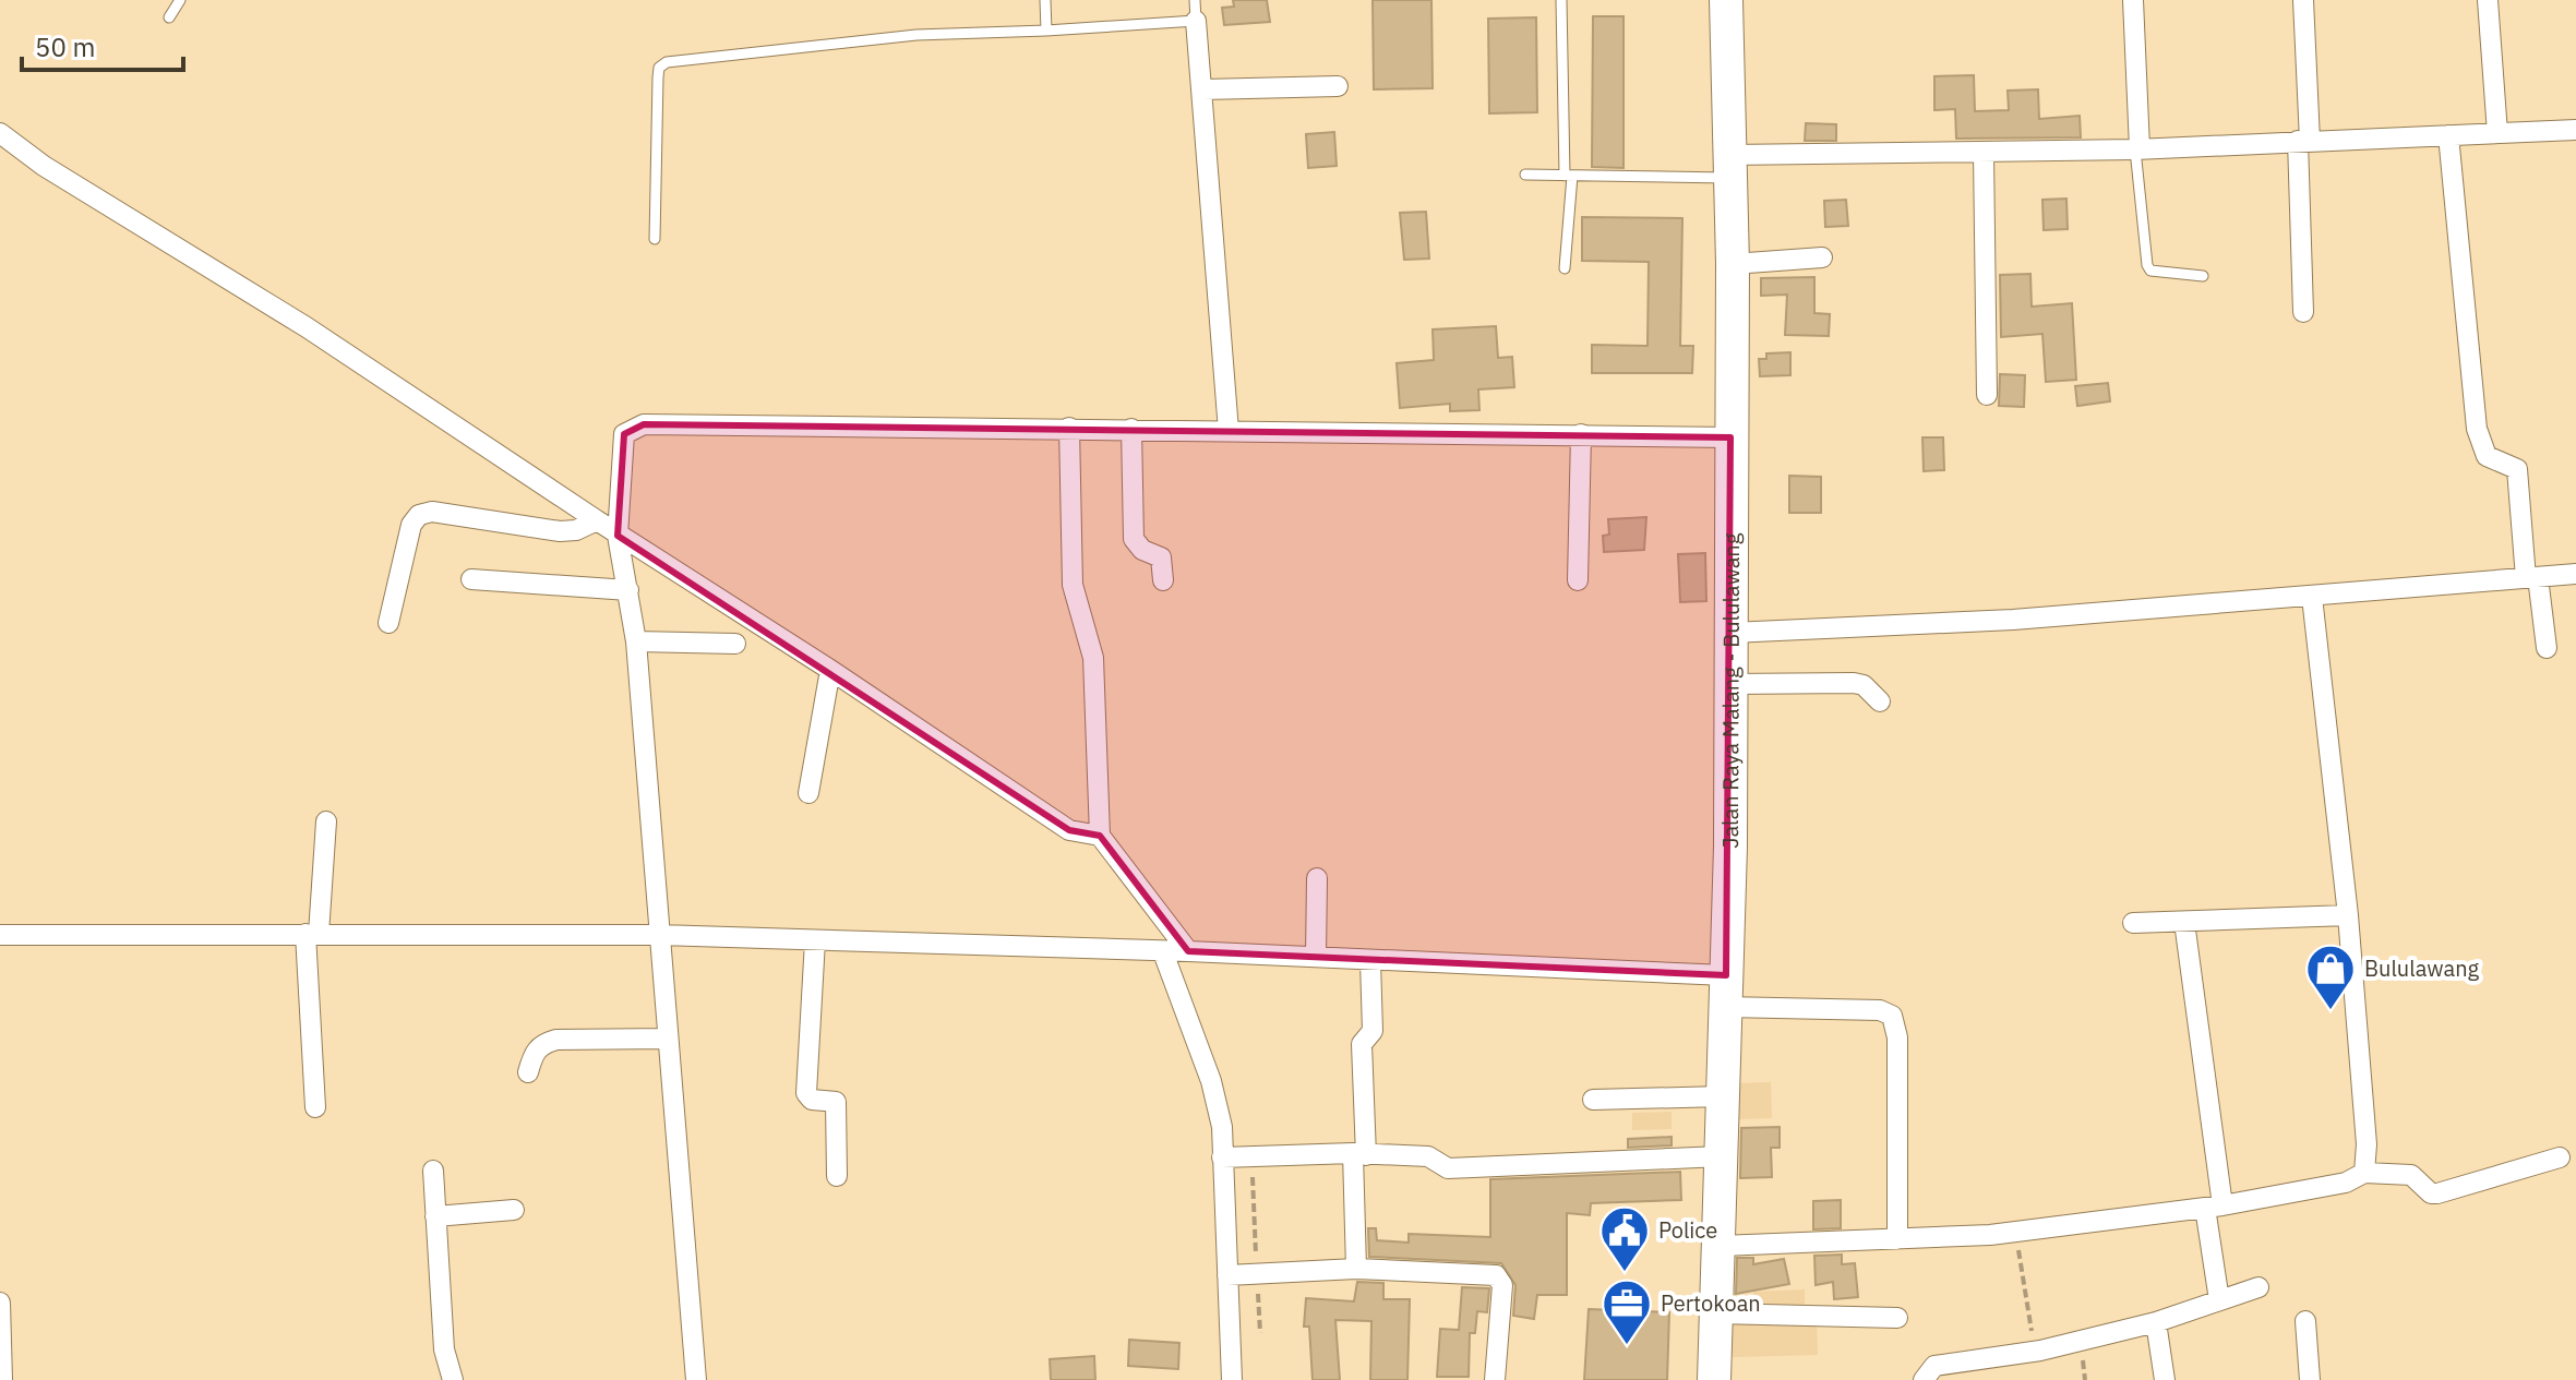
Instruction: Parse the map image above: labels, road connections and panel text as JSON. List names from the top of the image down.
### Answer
{
  "streets": {
    "main road": ["Jalan Raya Malang - Bululawang"]
  },
  "places": {
    "shop": ["Bululawang"],
    "public building": ["Police"],
    "office": ["Pertokoan"]
  },
  "scale_bar": "50 m"
}
